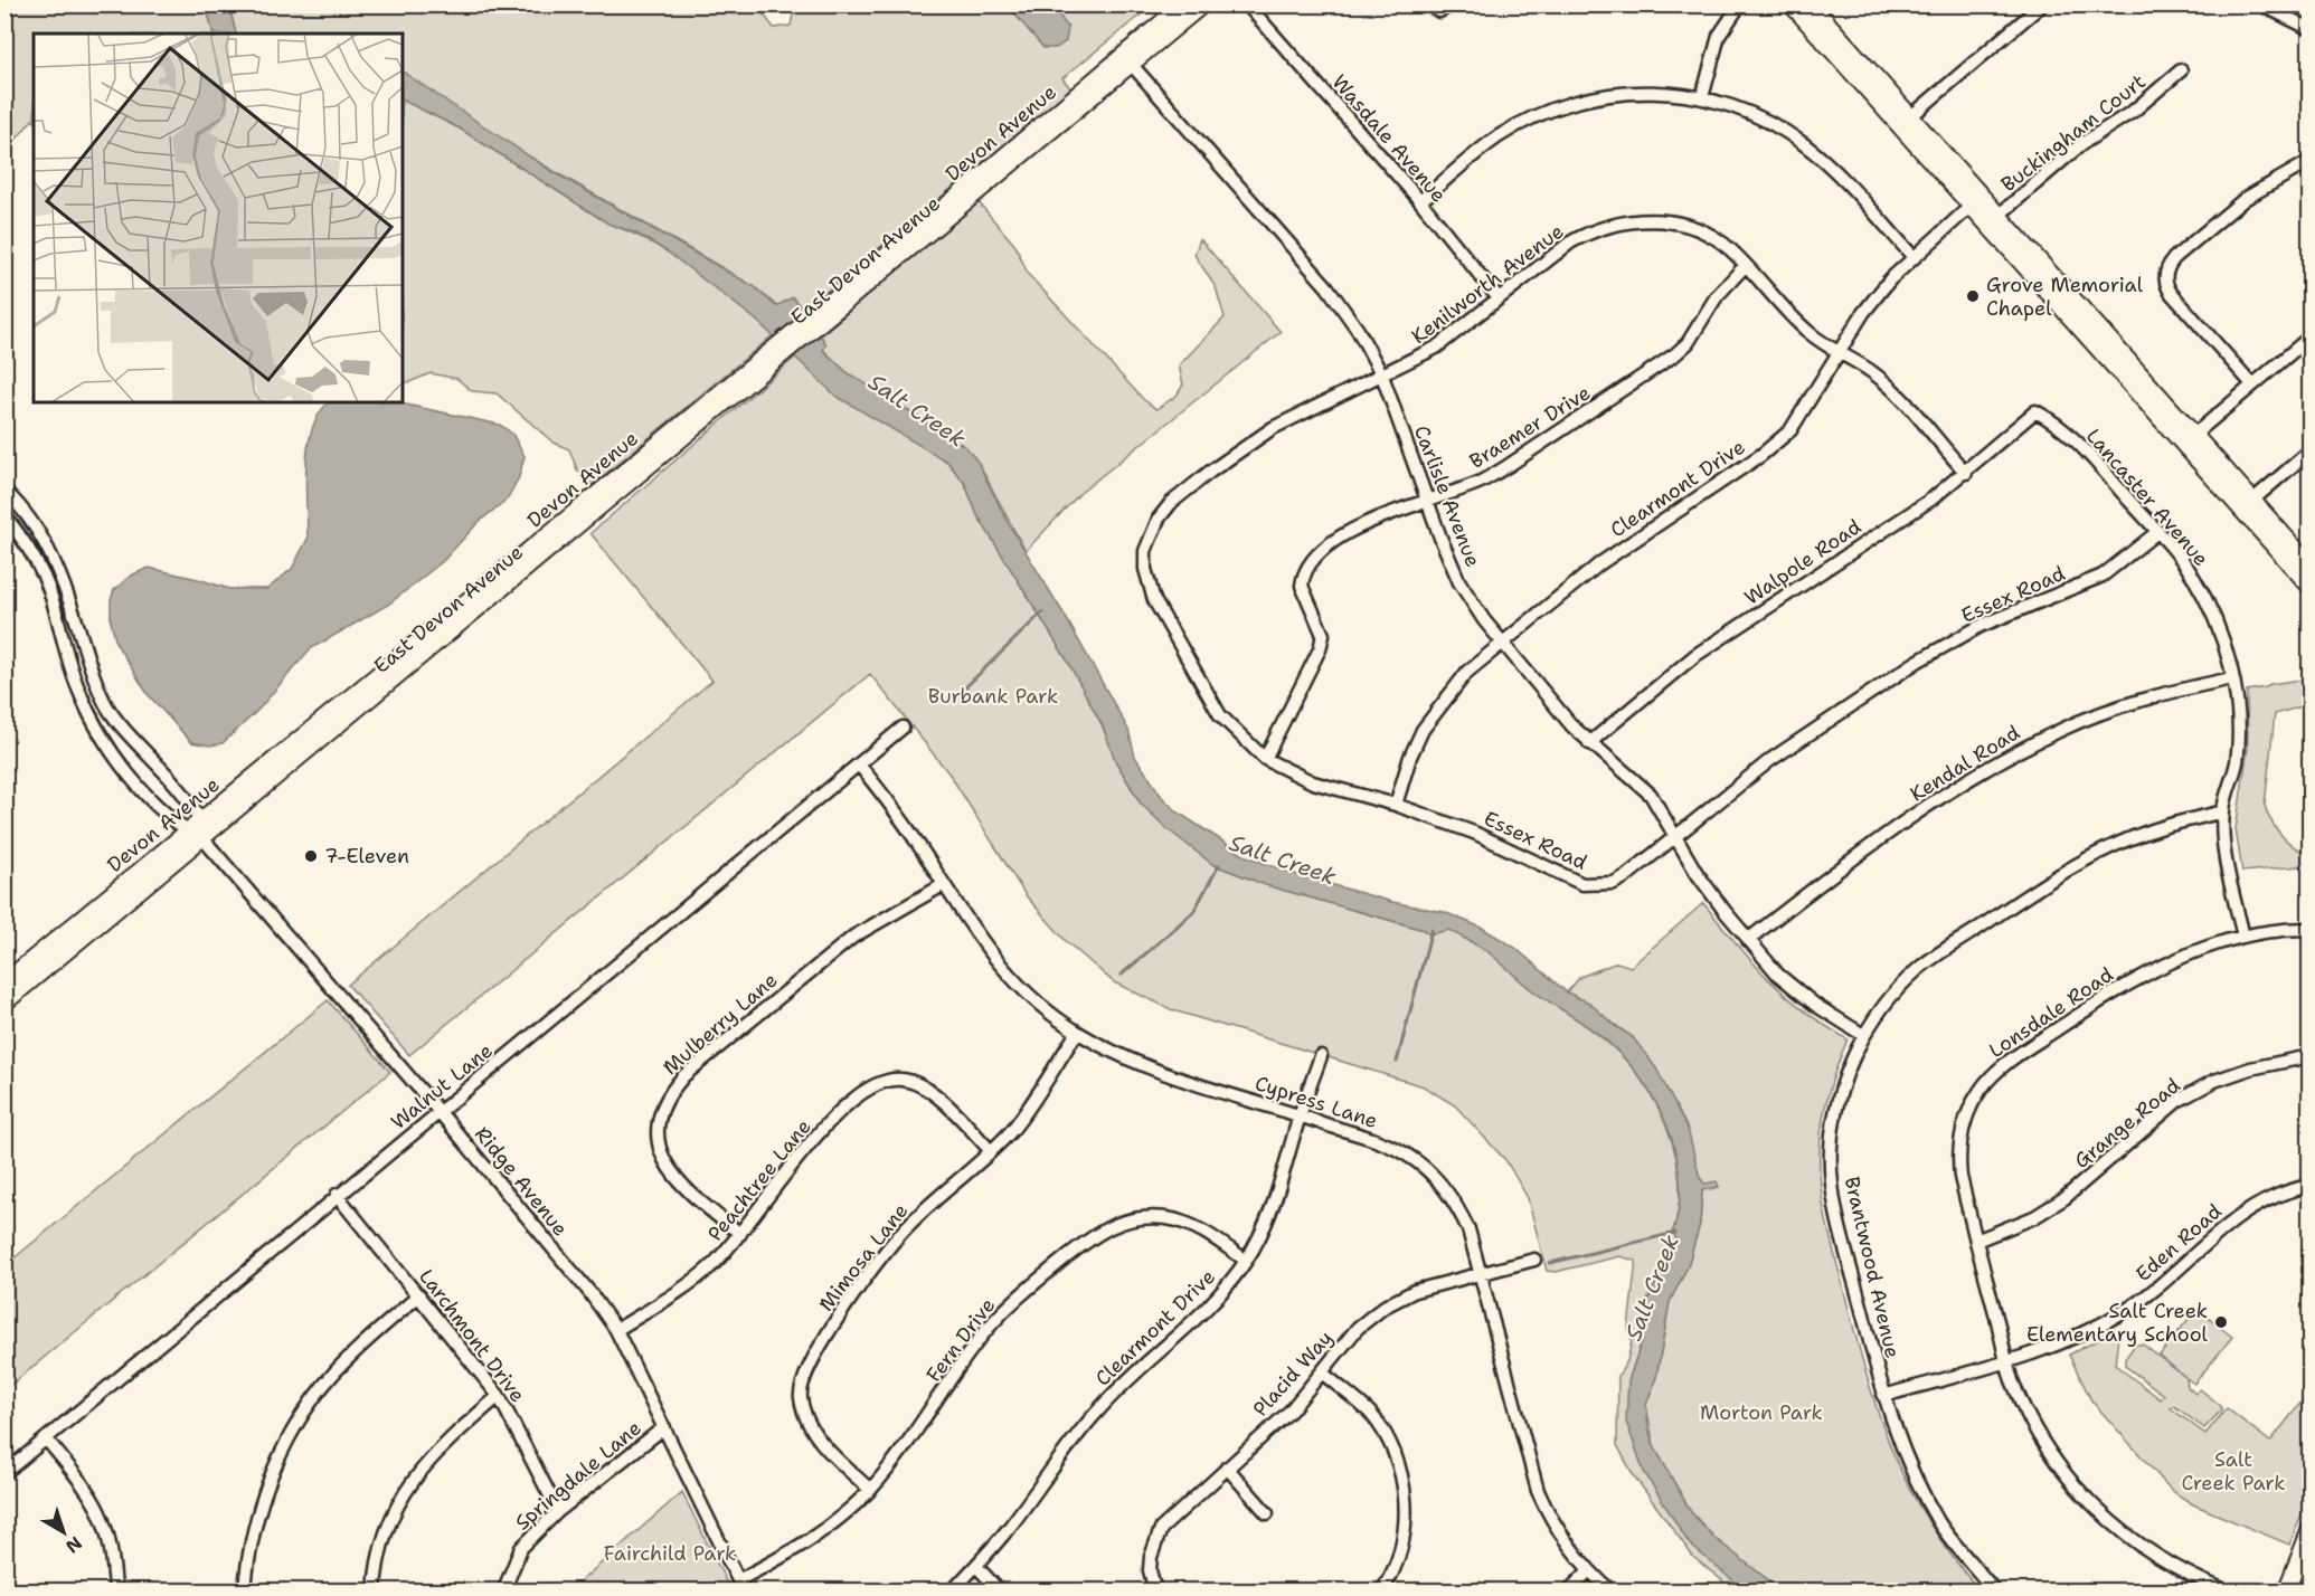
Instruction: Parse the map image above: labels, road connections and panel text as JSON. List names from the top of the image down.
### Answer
{
  "streets": {
    "main road": ["Devon Avenue", "East Devon Avenue"],
    "street": [
      "Buckingham Court",
      "Wasdale Avenue",
      "Kenilworth Avenue",
      "Braemer Drive",
      "Clearmont Drive",
      "Carlisle Avenue",
      "Lancaster Avenue",
      "Walpole Road",
      "Essex Road",
      "Kendal Road",
      "Lonsdale Road",
      "Mulberry Lane",
      "Walnut Lane",
      "Cypress Lane",
      "Grange Road",
      "Peachtree Lane",
      "Ridge Avenue",
      "Eden Road",
      "Mimosa Lane",
      "Brantwood Avenue",
      "Larchmont Drive",
      "Fern Drive",
      "Placid Way",
      "Springdale Lane"
    ]
  },
  "crossings": [
    ["Devon Avenue", "East Devon Avenue"],
    ["Devon Avenue", "Carlisle Avenue"],
    ["Wasdale Avenue", "Kenilworth Avenue"],
    ["East Devon Avenue", "Ridge Avenue"],
    ["Kenilworth Avenue", "Braemer Drive"],
    ["Kenilworth Avenue", "Clearmont Drive"],
    ["Kenilworth Avenue", "Carlisle Avenue"],
    ["Kenilworth Avenue", "Walpole Road"],
    ["Kenilworth Avenue", "Essex Road"],
    ["Braemer Drive", "Carlisle Avenue"],
    ["Braemer Drive", "Essex Road"],
    ["Clearmont Drive", "Carlisle Avenue"],
    ["Clearmont Drive", "Essex Road"],
    ["Clearmont Drive", "Cypress Lane"],
    ["Clearmont Drive", "Fern Drive"],
    ["Carlisle Avenue", "Walpole Road"],
    ["Carlisle Avenue", "Essex Road"],
    ["Carlisle Avenue", "Kendal Road"],
    ["Carlisle Avenue", "Brantwood Avenue"],
    ["Lancaster Avenue", "Walpole Road"],
    ["Lancaster Avenue", "Essex Road"],
    ["Lancaster Avenue", "Kendal Road"],
    ["Lancaster Avenue", "Lonsdale Road"],
    ["Lancaster Avenue", "Brantwood Avenue"],
    ["Lonsdale Road", "Grange Road"],
    ["Lonsdale Road", "Eden Road"],
    ["Mulberry Lane", "Cypress Lane"],
    ["Mulberry Lane", "Peachtree Lane"],
    ["Walnut Lane", "Cypress Lane"],
    ["Walnut Lane", "Ridge Avenue"],
    ["Walnut Lane", "Larchmont Drive"],
    ["Cypress Lane", "Mimosa Lane"],
    ["Cypress Lane", "Placid Way"],
    ["Peachtree Lane", "Ridge Avenue"],
    ["Peachtree Lane", "Mimosa Lane"],
    ["Ridge Avenue", "Fern Drive"],
    ["Ridge Avenue", "Springdale Lane"],
    ["Eden Road", "Brantwood Avenue"],
    ["Mimosa Lane", "Fern Drive"],
    ["Larchmont Drive", "Springdale Lane"]
  ],
  "water": ["Salt Creek"],
  "parks": [
    "Burbank Park",
    "Morton Park",
    "Salt Creek Park",
    "Fairchild Park"
  ],
  "places": ["Grove Memorial Chapel", "7-Eleven", "Salt Creek Elementary School"],
  "north": "bottom right"
}
